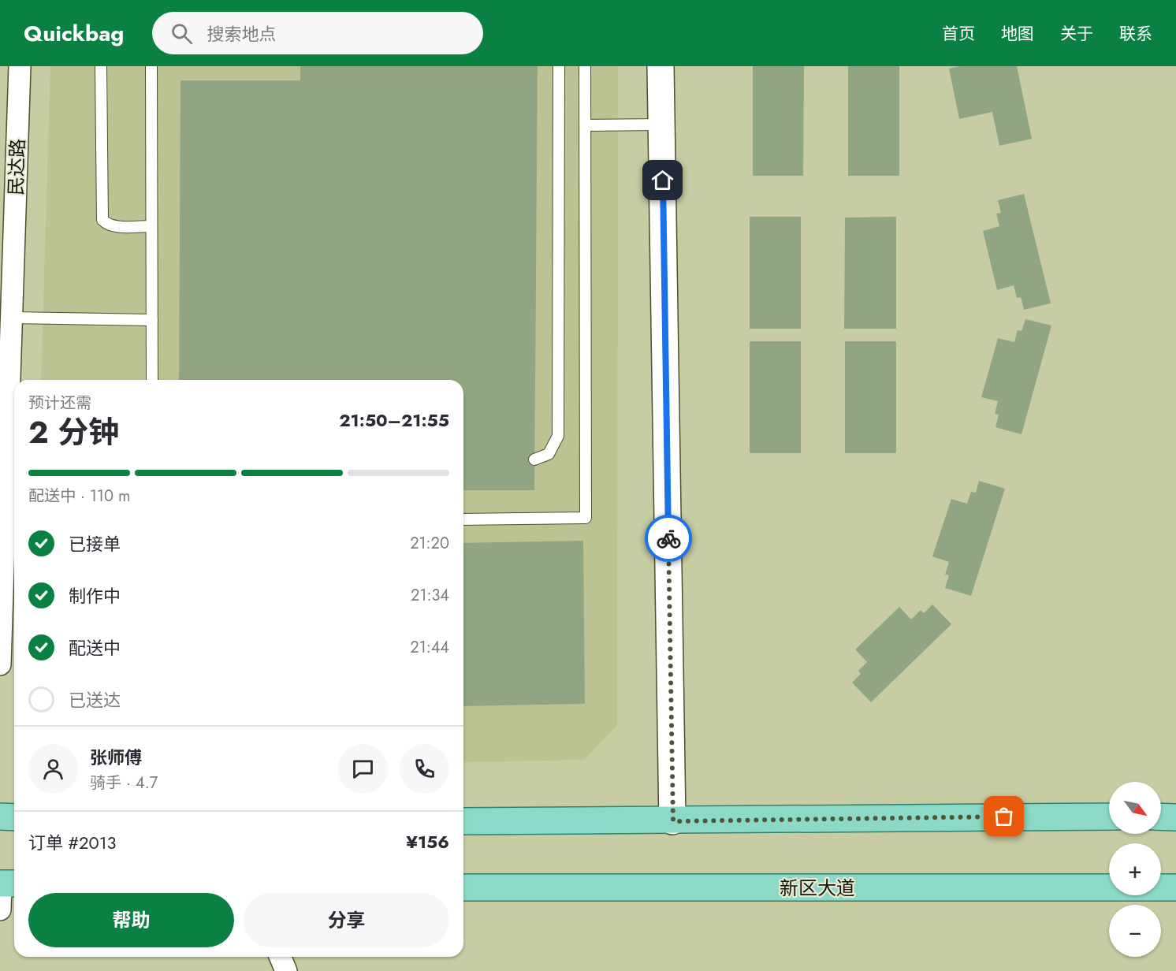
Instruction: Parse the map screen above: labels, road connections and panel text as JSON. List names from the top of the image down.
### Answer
{
  "streets": {
    "main road": ["新区大道"],
    "street": ["民达路"]
  },
  "north": "bottom right",
  "page": {
    "header": "Quickbag",
    "search": "搜索地点",
    "nav": [
      "首页",
      "地图",
      "关于",
      "联系"
    ],
    "heading": ["2 分钟", "预计还需", "21:50–21:55"],
    "panel": [
      "张师傅",
      "骑手 · 4.7",
      "订单 #2013",
      "¥156"
    ],
    "bar": "配送中 · 110 m",
    "list": [
      ["已接单", "21:20"],
      ["制作中", "21:34"],
      ["配送中", "21:44"],
      "已送达"
    ],
    "map_buttons": ["+", "−"],
    "buttons": ["帮助", "分享"]
  }
}
